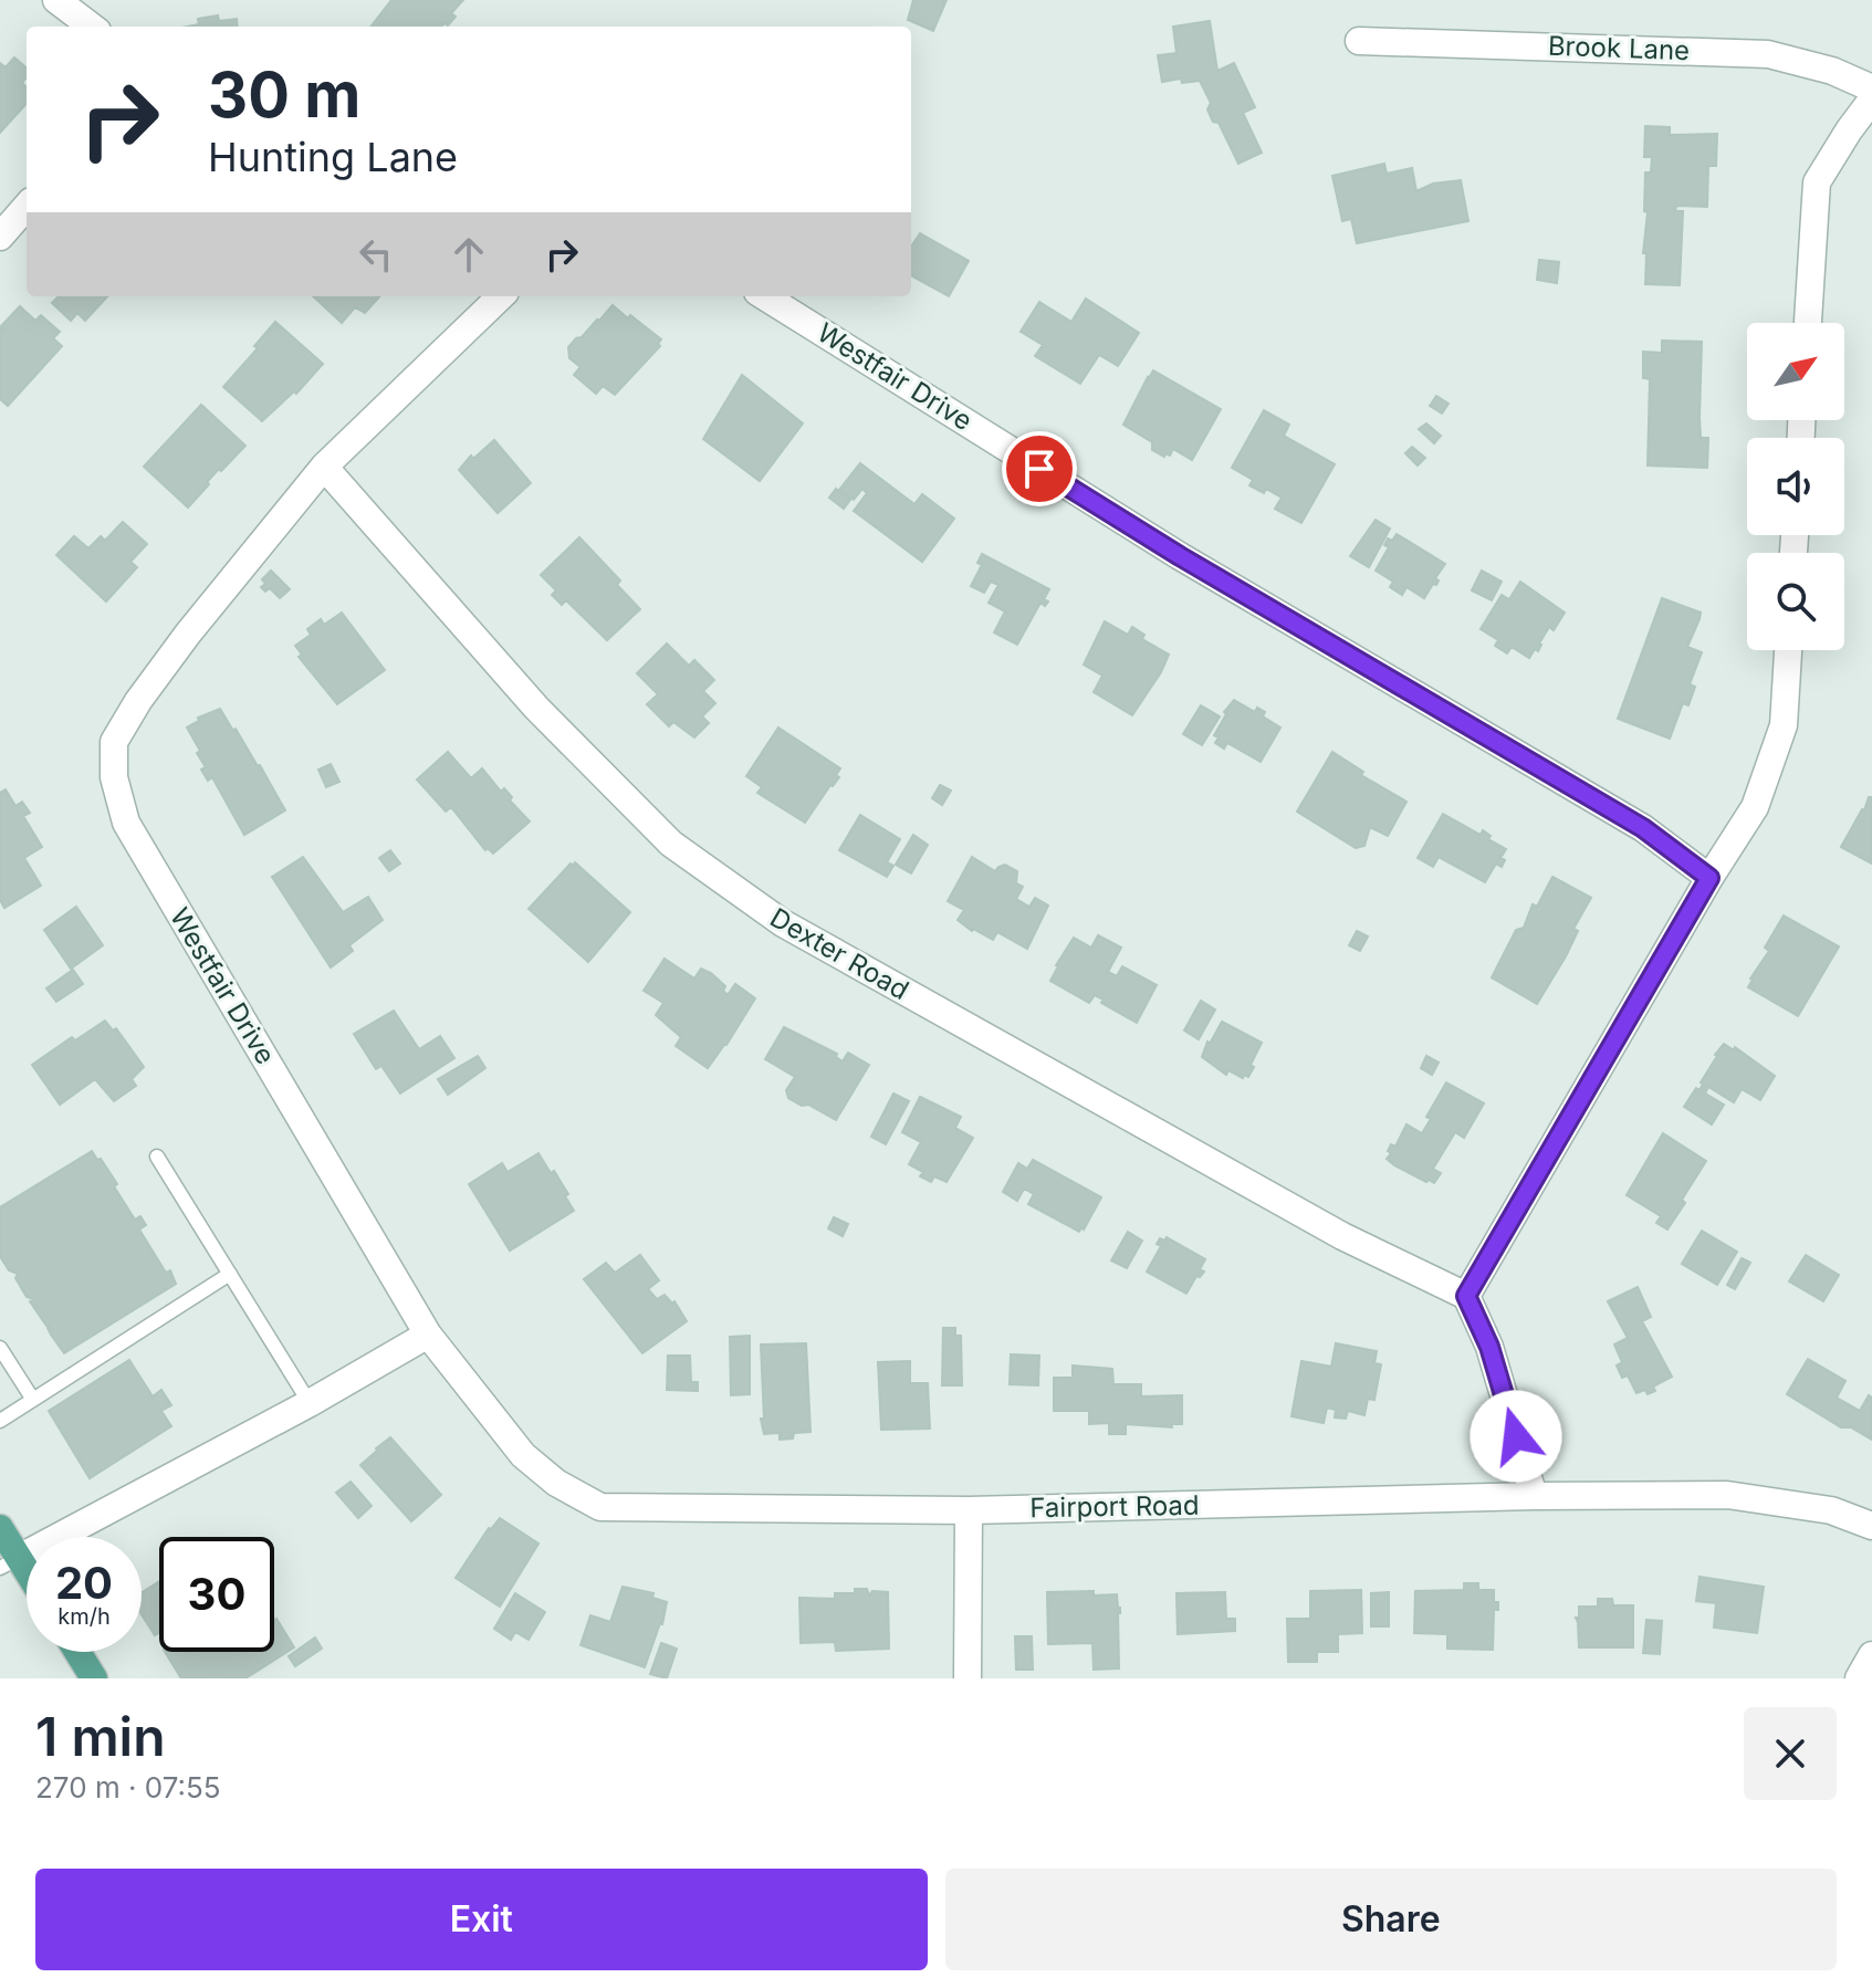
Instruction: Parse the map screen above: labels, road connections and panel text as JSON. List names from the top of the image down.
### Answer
{
  "streets": {
    "street": [
      "Brook Lane",
      "Westfair Drive",
      "Dexter Road",
      "Fairport Road"
    ]
  },
  "crossings": [
    ["Westfair Drive", "Dexter Road"],
    ["Westfair Drive", "Fairport Road"]
  ],
  "north": "top right",
  "page": {
    "turn": ["30 m", "Hunting Lane"],
    "speed": "20 km/h",
    "limit": "30",
    "heading": ["1 min", "270 m · 07:55"],
    "buttons": ["Exit", "Share"]
  }
}
